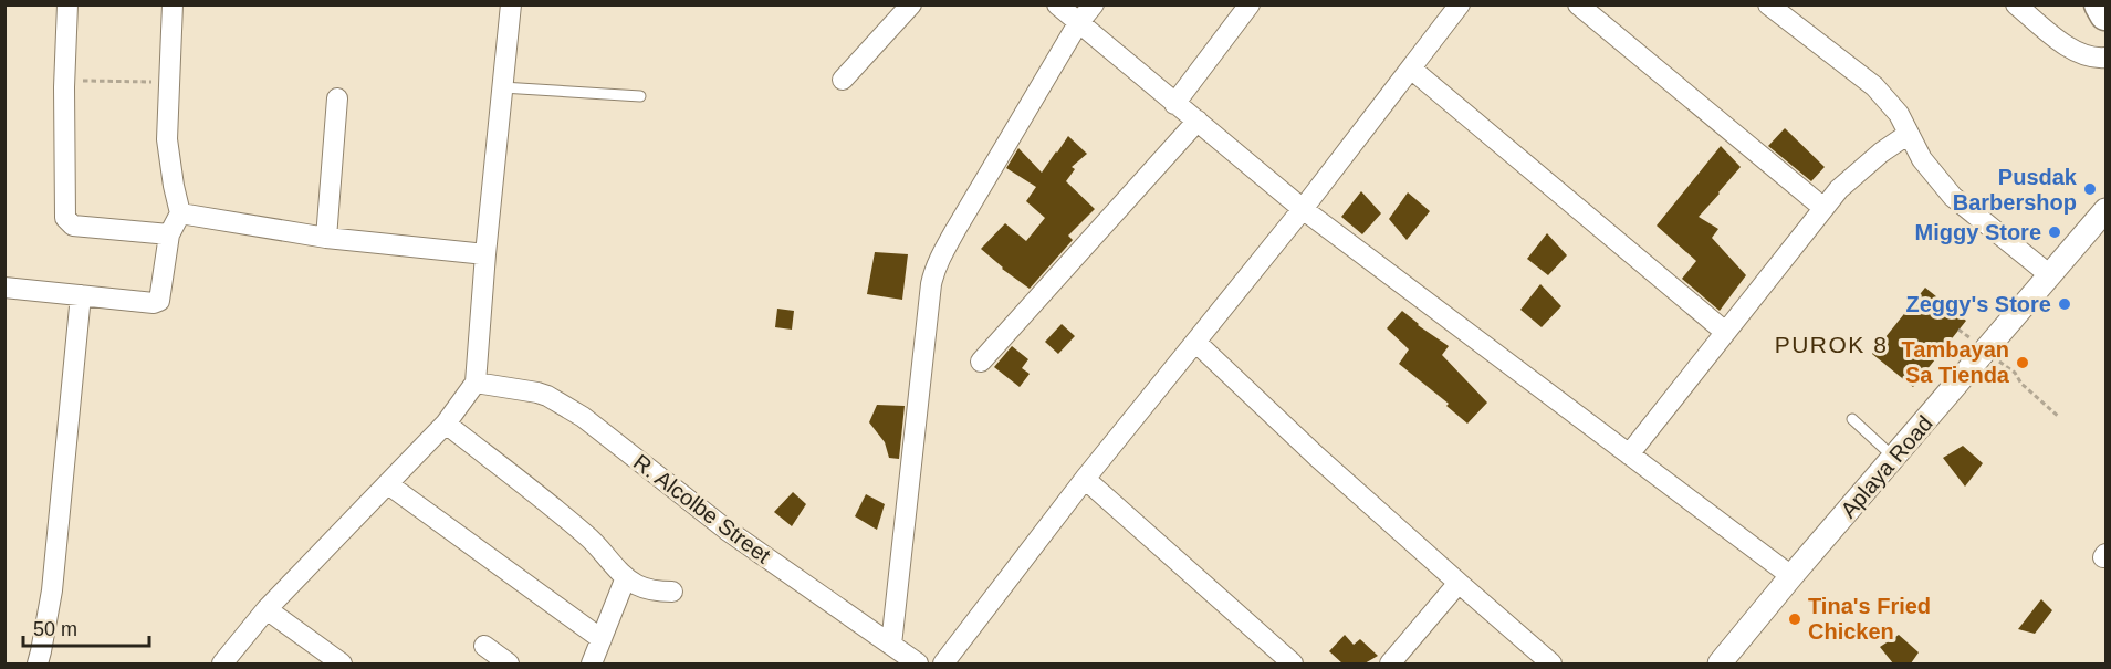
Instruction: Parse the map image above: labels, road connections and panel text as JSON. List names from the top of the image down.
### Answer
{
  "streets": {
    "street": ["Aplaya Road", "R. Alcolbe Street"]
  },
  "districts": ["PUROK 8"],
  "places": [
    "Pusdak Barbershop",
    "Miggy Store",
    "Zeggy's Store",
    "Tambayan Sa Tienda",
    "Tina's Fried Chicken"
  ],
  "scale_bar": "50 m"
}
